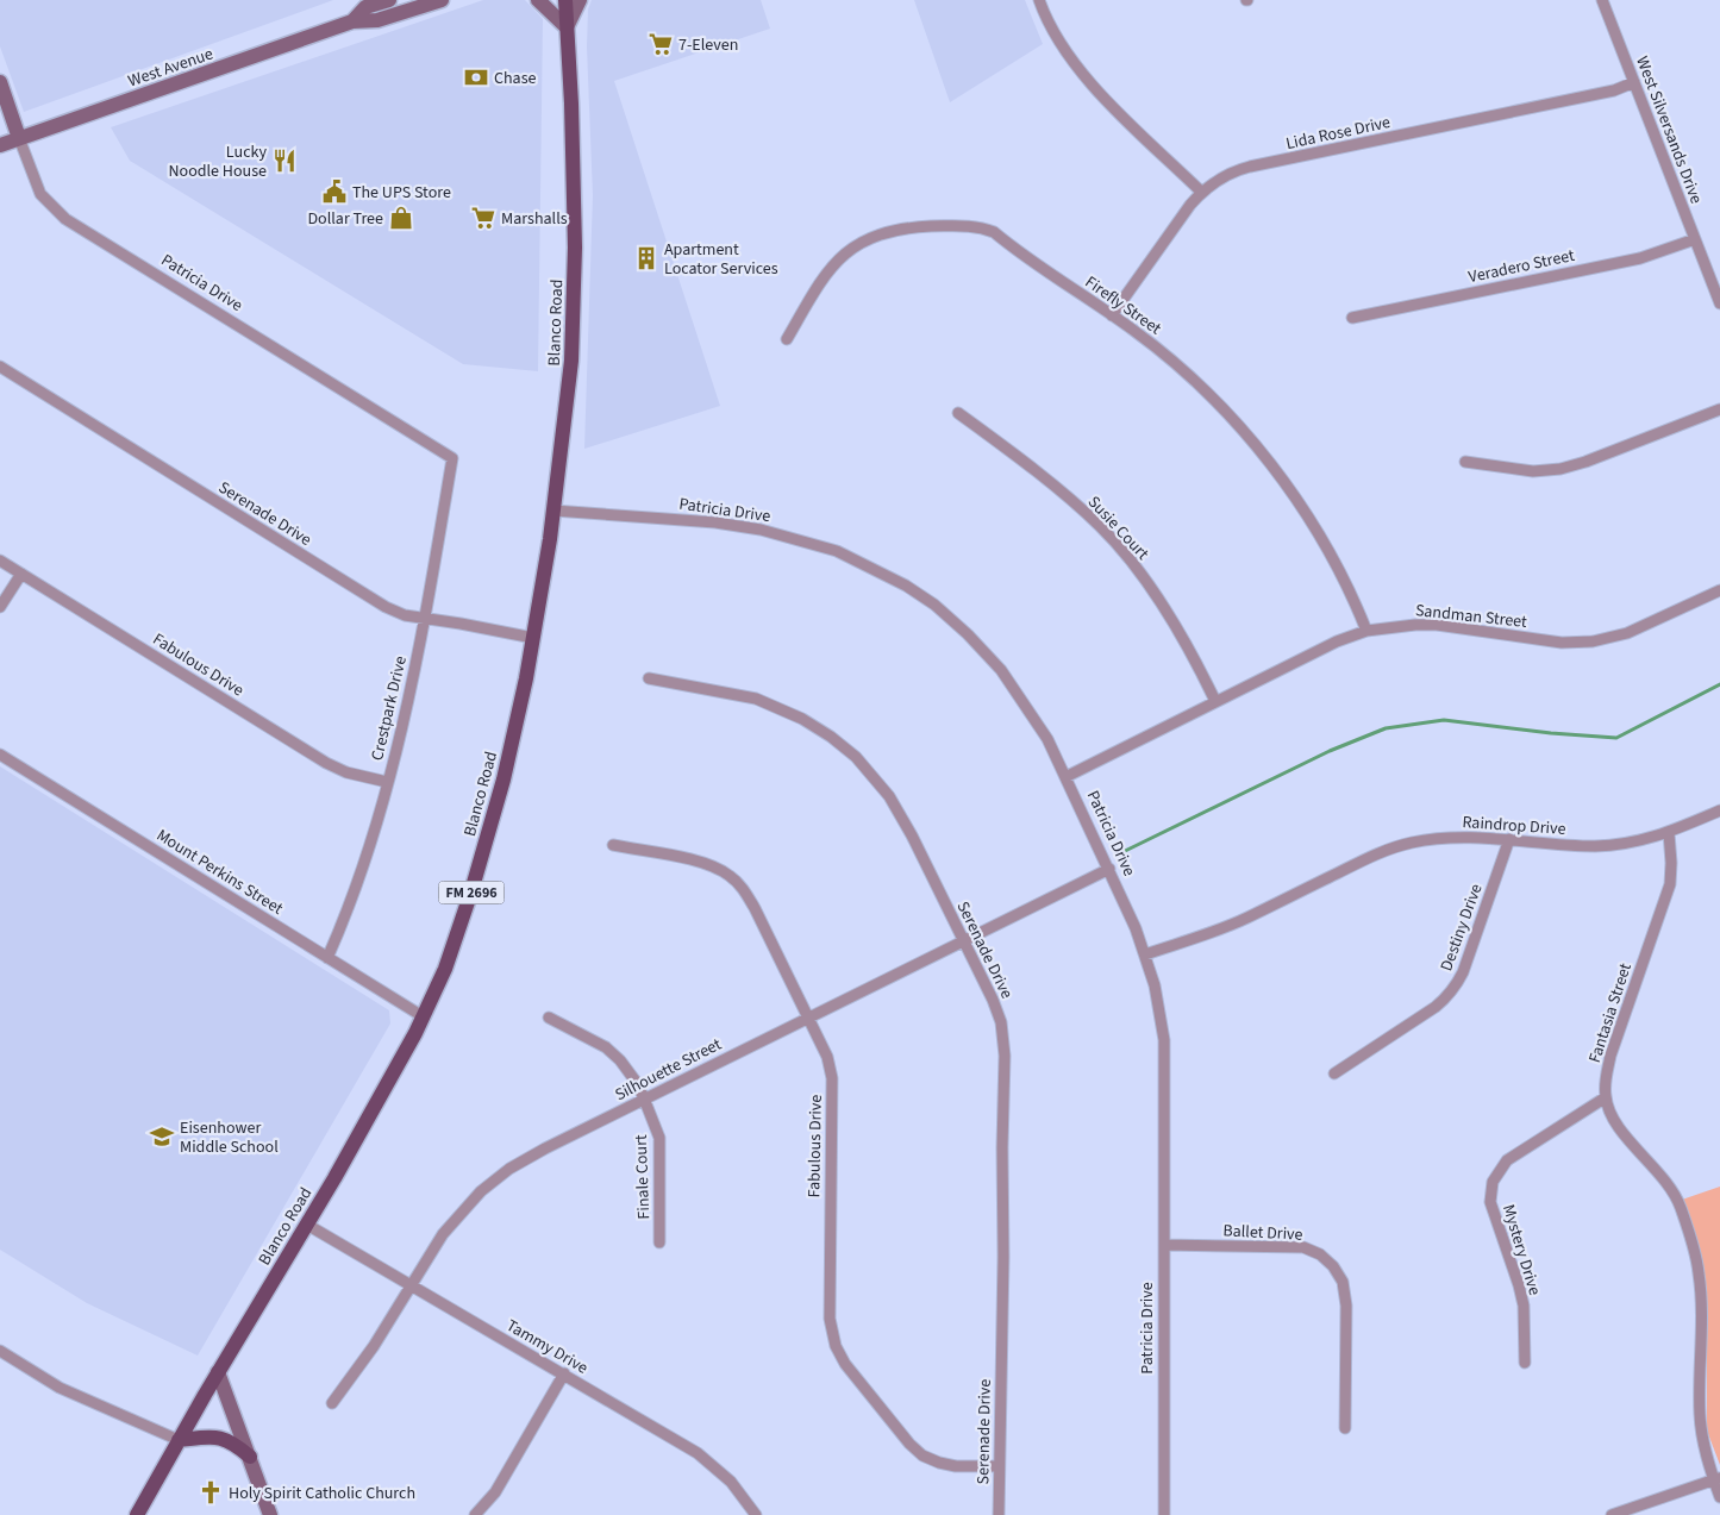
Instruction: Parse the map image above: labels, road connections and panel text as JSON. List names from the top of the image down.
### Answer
{
  "streets": {
    "main road": [
      "West Avenue",
      "Patricia Drive",
      "Blanco Road",
      "FM 2696"
    ],
    "street": [
      "West Silversands Drive",
      "Lida Rose Drive",
      "Veradero Street",
      "Firefly Street",
      "Serenade Drive",
      "Susie Court",
      "Sandman Street",
      "Fabulous Drive",
      "Crestpark Drive",
      "Raindrop Drive",
      "Mount Perkins Street",
      "Destiny Drive",
      "Fantasia Street",
      "Silhouette Street",
      "Finale Court",
      "Ballet Drive",
      "Mystery Drive",
      "Tammy Drive"
    ]
  },
  "crossings": [
    ["West Avenue", "Patricia Drive"],
    ["West Silversands Drive", "Lida Rose Drive"],
    ["West Silversands Drive", "Veradero Street"],
    ["Lida Rose Drive", "Firefly Street"],
    ["Patricia Drive", "Blanco Road"],
    ["Patricia Drive", "Sandman Street"],
    ["Patricia Drive", "Crestpark Drive"],
    ["Patricia Drive", "Raindrop Drive"],
    ["Patricia Drive", "Silhouette Street"],
    ["Patricia Drive", "Ballet Drive"],
    ["Firefly Street", "Sandman Street"],
    ["Blanco Road", "Serenade Drive"],
    ["Blanco Road", "Mount Perkins Street"],
    ["Blanco Road", "Tammy Drive"],
    ["Serenade Drive", "Fabulous Drive"],
    ["Serenade Drive", "Crestpark Drive"],
    ["Serenade Drive", "Silhouette Street"],
    ["Susie Court", "Sandman Street"],
    ["Fabulous Drive", "Crestpark Drive"],
    ["Fabulous Drive", "Silhouette Street"],
    ["Crestpark Drive", "Mount Perkins Street"],
    ["Raindrop Drive", "Destiny Drive"],
    ["Raindrop Drive", "Fantasia Street"],
    ["Fantasia Street", "Mystery Drive"],
    ["Silhouette Street", "Finale Court"],
    ["Silhouette Street", "Tammy Drive"]
  ],
  "places": {
    "supermarket": ["7-Eleven", "Marshalls"],
    "bank": ["Chase"],
    "restaurant": ["Lucky Noodle House"],
    "public building": ["The UPS Store"],
    "shop": ["Dollar Tree"],
    "building": ["Apartment Locator Services"],
    "school or university": ["Eisenhower Middle School"],
    "church": ["Holy Spirit Catholic Church"]
  }
}
